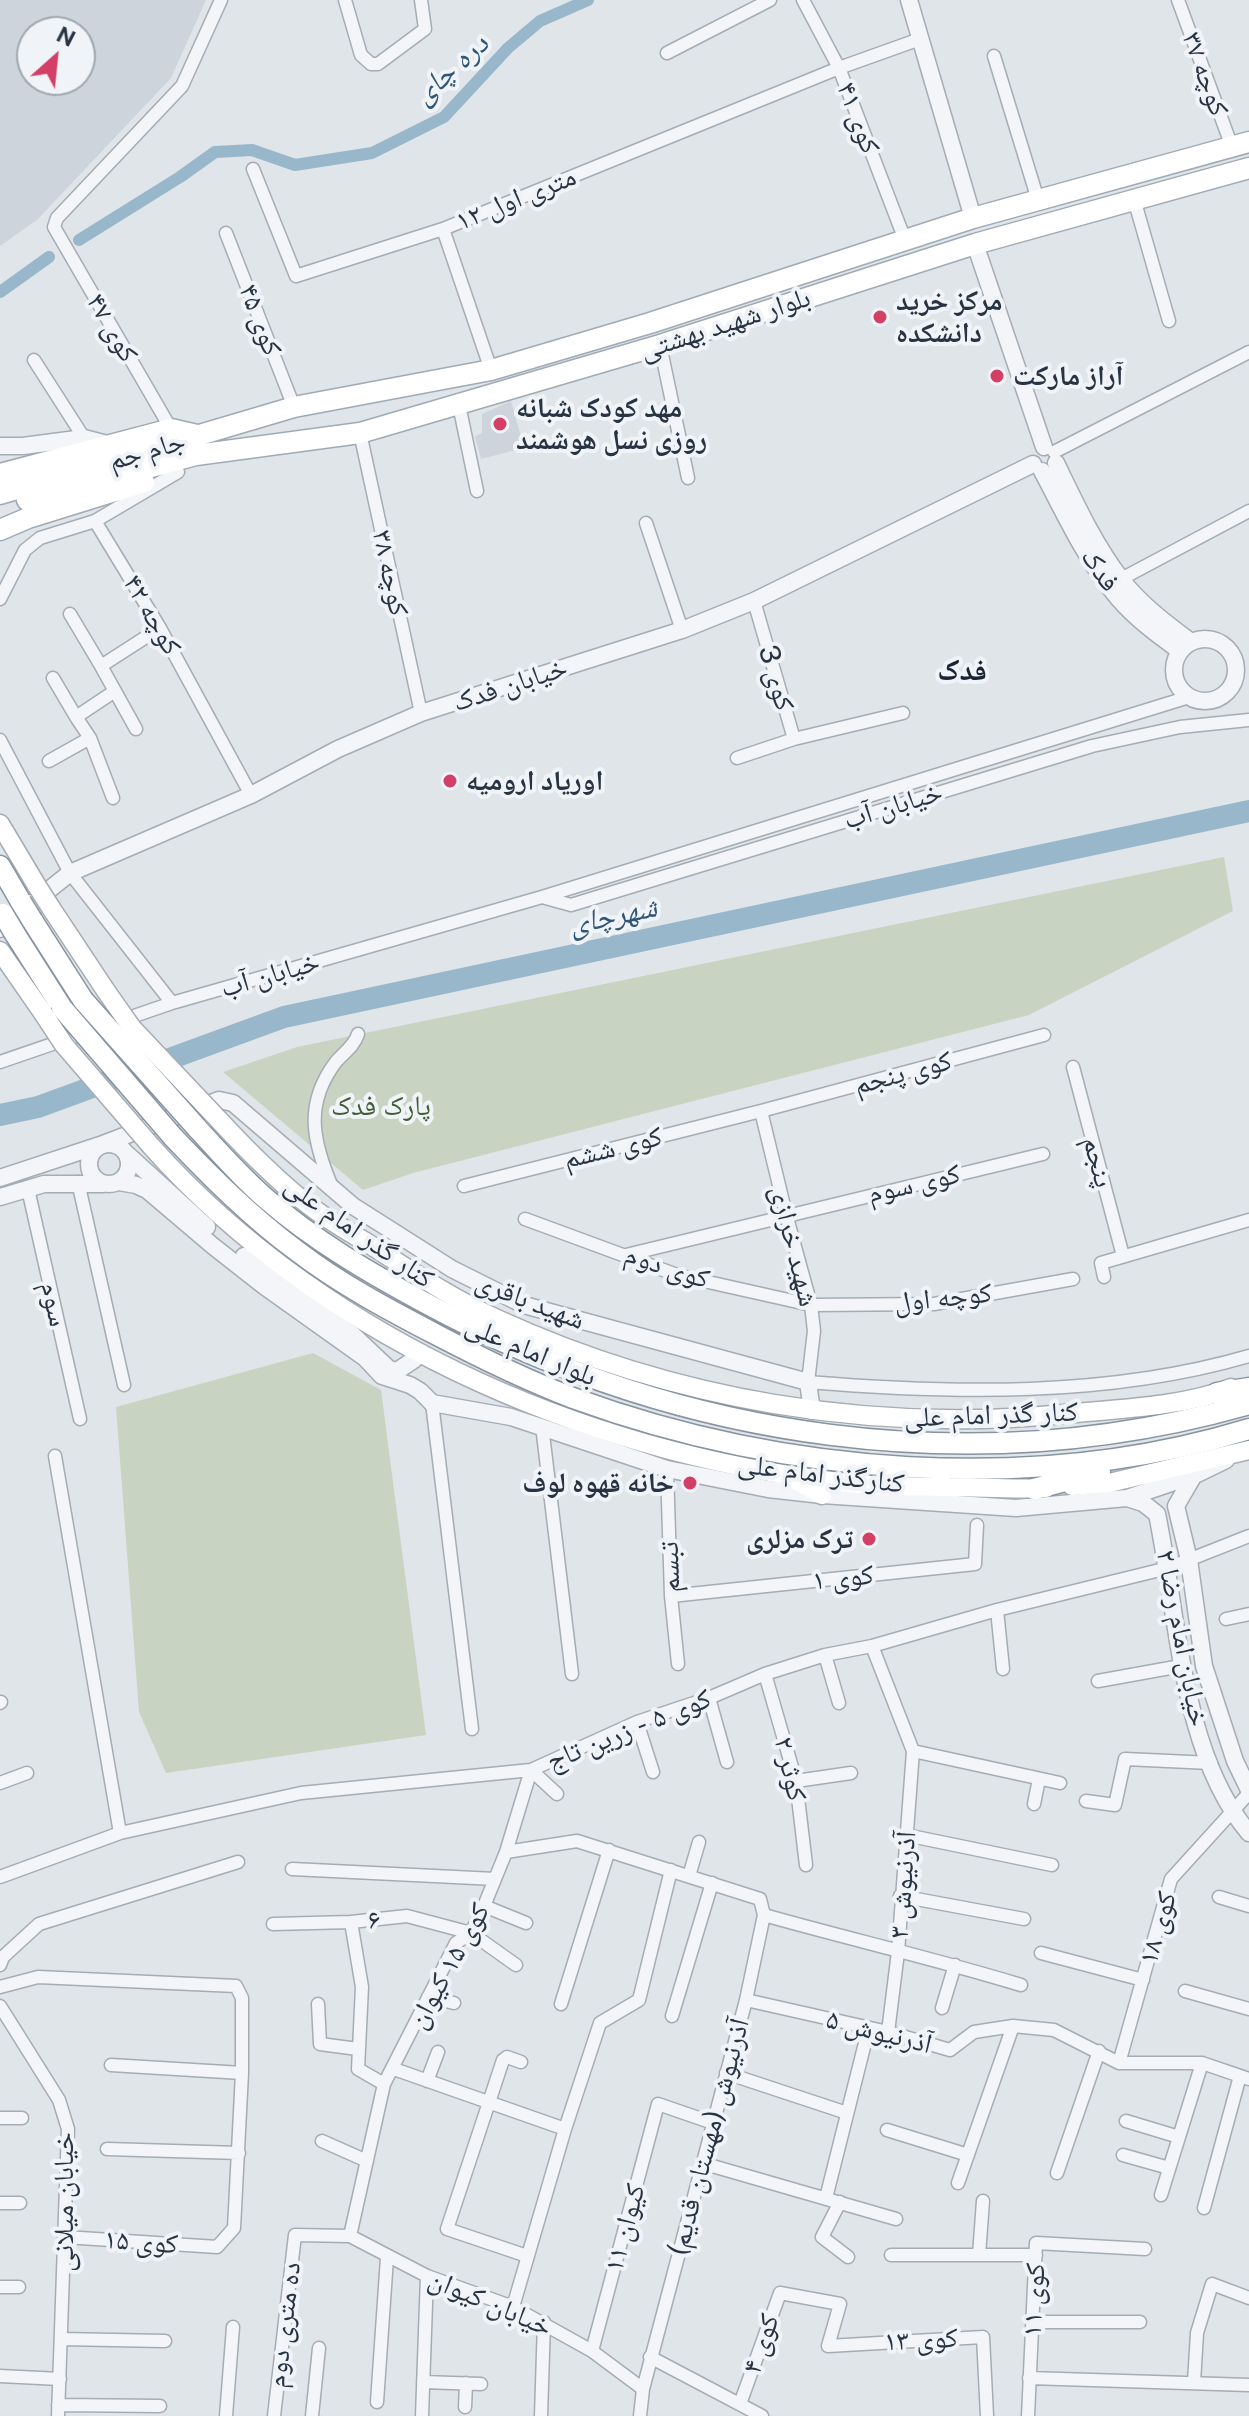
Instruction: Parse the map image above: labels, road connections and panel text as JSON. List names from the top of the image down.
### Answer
{
  "streets": {
    "main road": [
      "بلوار شهید بهشتی",
      "جام جم",
      "کنار گذر امام علی",
      "بلوار امام علی",
      "کنارگذر امام علی"
    ],
    "street": [
      "کوچه ۳۷",
      "کوی ۴۱",
      "۱۲ متری اول",
      "کوی ۴۵",
      "کوی ۴۷",
      "فدک",
      "کوچه ۳۸",
      "کوچه ۴۲",
      "کوی 3",
      "خیابان فدک",
      "خیابان آب",
      "کوی پنجم",
      "کوی ششم",
      "پنجم",
      "کوی سوم",
      "شهید خرازی",
      "کوی دوم",
      "کوچه اول",
      "شهید باقری",
      "سوم",
      "تبسم",
      "کوی ۱",
      "خیابان امام رضا ۲",
      "کوی ۵ - زرین تاج",
      "کوثر ۲",
      "آذرنیوش ۳",
      "۶",
      "کوی ۱۸",
      "کوی ۱۵ کیوان",
      "آذرنیوش ۵",
      "آذرنیوش (مهستان قدیم)",
      "خیابان میلانی",
      "کیوان ۱۱",
      "کوی ۱۵",
      "کوی ۱۱",
      "خیابان کیوان",
      "ده متری دوم",
      "کوی ۱۳",
      "کوی ۴"
    ]
  },
  "crossings": [
    ["کوچه ۳۷", "بلوار شهید بهشتی"],
    ["کوی ۴۱", "۱۲ متری اول"],
    ["کوی ۴۱", "بلوار شهید بهشتی"],
    ["کوی ۴۵", "بلوار شهید بهشتی"],
    ["کوی ۴۵", "جام جم"],
    ["بلوار شهید بهشتی", "جام جم"],
    ["بلوار شهید بهشتی", "فدک"],
    ["بلوار شهید بهشتی", "کوچه ۳۸"],
    ["فدک", "خیابان فدک"],
    ["فدک", "خیابان آب"],
    ["کوچه ۳۸", "خیابان فدک"],
    ["کوچه ۴۲", "خیابان فدک"],
    ["کوی 3", "خیابان فدک"],
    ["خیابان فدک", "بلوار امام علی"],
    ["کوی پنجم", "کوی ششم"],
    ["کوی پنجم", "شهید خرازی"],
    ["کوی ششم", "شهید خرازی"],
    ["کوی سوم", "شهید خرازی"],
    ["کوی سوم", "کوی دوم"],
    ["شهید خرازی", "کوی دوم"],
    ["شهید خرازی", "کوچه اول"],
    ["شهید خرازی", "شهید باقری"],
    ["کوی دوم", "کوچه اول"],
    ["تبسم", "کوی ۱"],
    ["خیابان امام رضا ۲", "کوی ۵ - زرین تاج"],
    ["خیابان امام رضا ۲", "کوی ۱۸"],
    ["کوی ۵ - زرین تاج", "کوثر ۲"],
    ["کوی ۵ - زرین تاج", "آذرنیوش ۳"],
    ["کوی ۵ - زرین تاج", "کوی ۱۵ کیوان"],
    ["آذرنیوش ۳", "آذرنیوش ۵"],
    ["۶", "کوی ۱۵ کیوان"],
    ["کوی ۱۸", "آذرنیوش ۵"],
    ["کوی ۱۵ کیوان", "خیابان کیوان"],
    ["کوی ۱۵ کیوان", "ده متری دوم"],
    ["آذرنیوش ۵", "آذرنیوش (مهستان قدیم)"],
    ["آذرنیوش (مهستان قدیم)", "کیوان ۱۱"],
    ["آذرنیوش (مهستان قدیم)", "خیابان کیوان"],
    ["خیابان میلانی", "کوی ۱۵"],
    ["کیوان ۱۱", "خیابان کیوان"],
    ["خیابان کیوان", "ده متری دوم"],
    ["کوی ۱۳", "کوی ۴"]
  ],
  "districts": ["فدک"],
  "water": ["دره چای", "شهرچای"],
  "parks": ["پارک فدک"],
  "places": [
    "مرکز خرید دانشکده",
    "آراز مارکت",
    "مهد کودک شبانه روزی نسل هوشمند",
    "اوریاد ارومیه",
    "خانه قهوه لوف",
    "ترک مزلری"
  ],
  "north": "top right"
}
